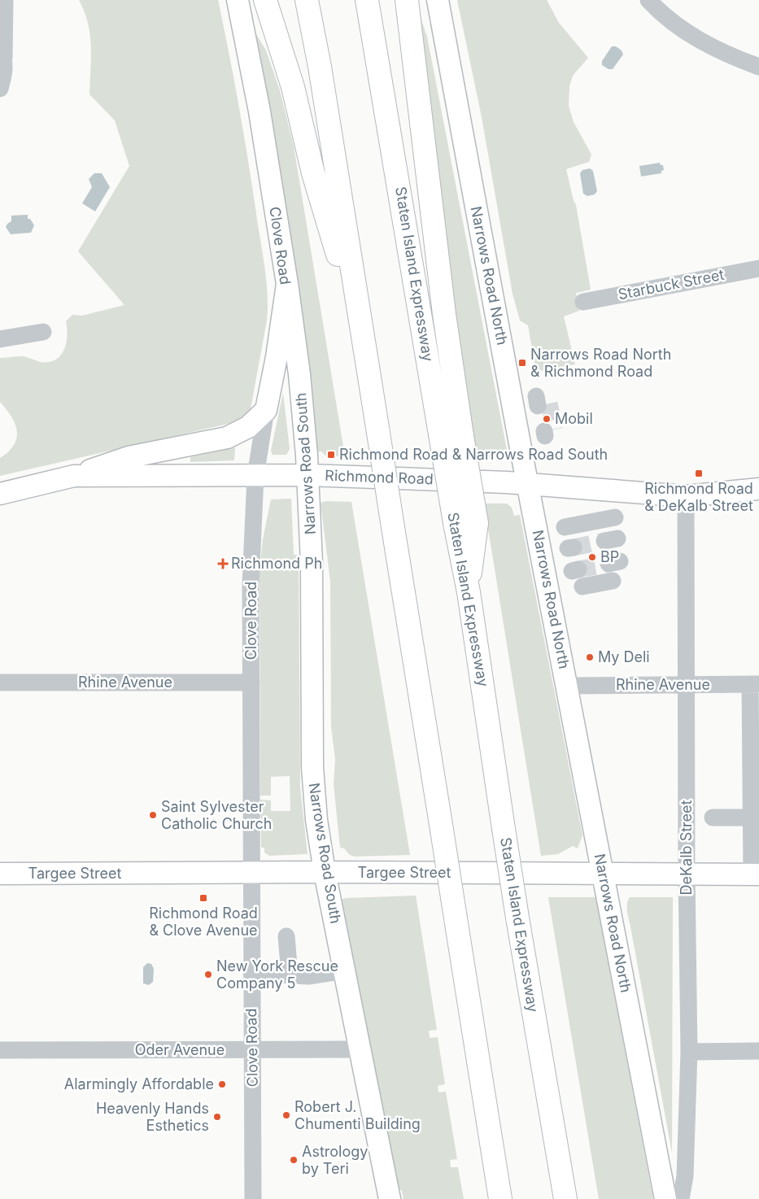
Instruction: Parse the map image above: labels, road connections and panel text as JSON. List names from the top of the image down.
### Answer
{
  "streets": {
    "highway": ["Staten Island Expressway"],
    "main road": [
      "Clove Road",
      "Narrows Road North",
      "Narrows Road South",
      "Richmond Road",
      "Targee Street"
    ],
    "street": [
      "Starbuck Street",
      "Rhine Avenue",
      "DeKalb Street",
      "Oder Avenue"
    ]
  },
  "crossings": [
    ["Clove Road", "Narrows Road South"],
    ["Clove Road", "Richmond Road"],
    ["Clove Road", "Rhine Avenue"],
    ["Clove Road", "Targee Street"],
    ["Clove Road", "Oder Avenue"],
    ["Narrows Road North", "Richmond Road"],
    ["Narrows Road North", "Rhine Avenue"],
    ["Narrows Road North", "Targee Street"],
    ["Narrows Road South", "Richmond Road"],
    ["Narrows Road South", "Targee Street"],
    ["Narrows Road South", "Oder Avenue"],
    ["Richmond Road", "DeKalb Street"],
    ["Rhine Avenue", "DeKalb Street"],
    ["DeKalb Street", "Targee Street"]
  ],
  "places": {
    "transit": [
      "Narrows Road North & Richmond Road",
      "Richmond Road & Narrows Road South",
      "Richmond Road & DeKalb Street",
      "Richmond Road & Clove Avenue"
    ],
    "other": [
      "Mobil",
      "BP",
      "My Deli",
      "Saint Sylvester Catholic Church",
      "New York Rescue Company 5",
      "Alarmingly Affordable",
      "Robert J. Chumenti Building",
      "Heavenly Hands Esthetics",
      "Astrology by Teri"
    ],
    "health": ["Richmond Ph"]
  }
}
